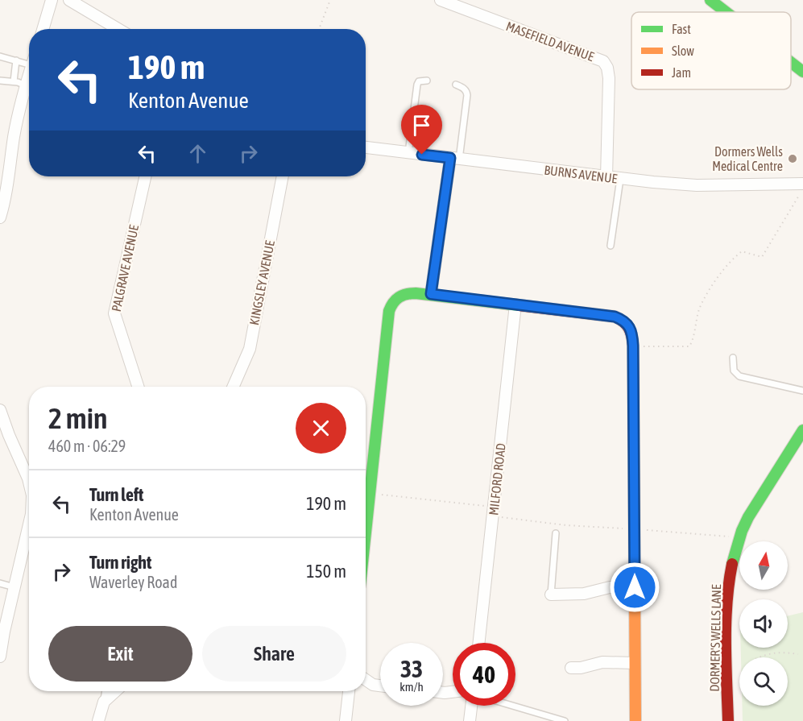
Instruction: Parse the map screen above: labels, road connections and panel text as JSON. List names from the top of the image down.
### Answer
{
  "streets": {
    "street": [
      "MASEFIELD AVENUE",
      "BURNS AVENUE",
      "PALGRAVE AVENUE",
      "KINGSLEY AVENUE",
      "MILFORD ROAD",
      "DORMER'S WELLS LANE"
    ]
  },
  "crossings": [
    ["MASEFIELD AVENUE", "BURNS AVENUE"]
  ],
  "places": ["Dormers Wells Medical Centre"],
  "legend": ["Fast", "Slow", "Jam"],
  "north": "top",
  "page": {
    "turn": ["190 m", "Kenton Avenue"],
    "heading": ["2 min", "460 m · 06:29"],
    "list": [
      {
        "name": "Turn left",
        "note": "Kenton Avenue",
        "value": "190 m"
      },
      {
        "name": "Turn right",
        "note": "Waverley Road",
        "value": "150 m"
      }
    ],
    "buttons": ["Exit", "Share"],
    "speed": "33 km/h",
    "limit": "40"
  }
}
